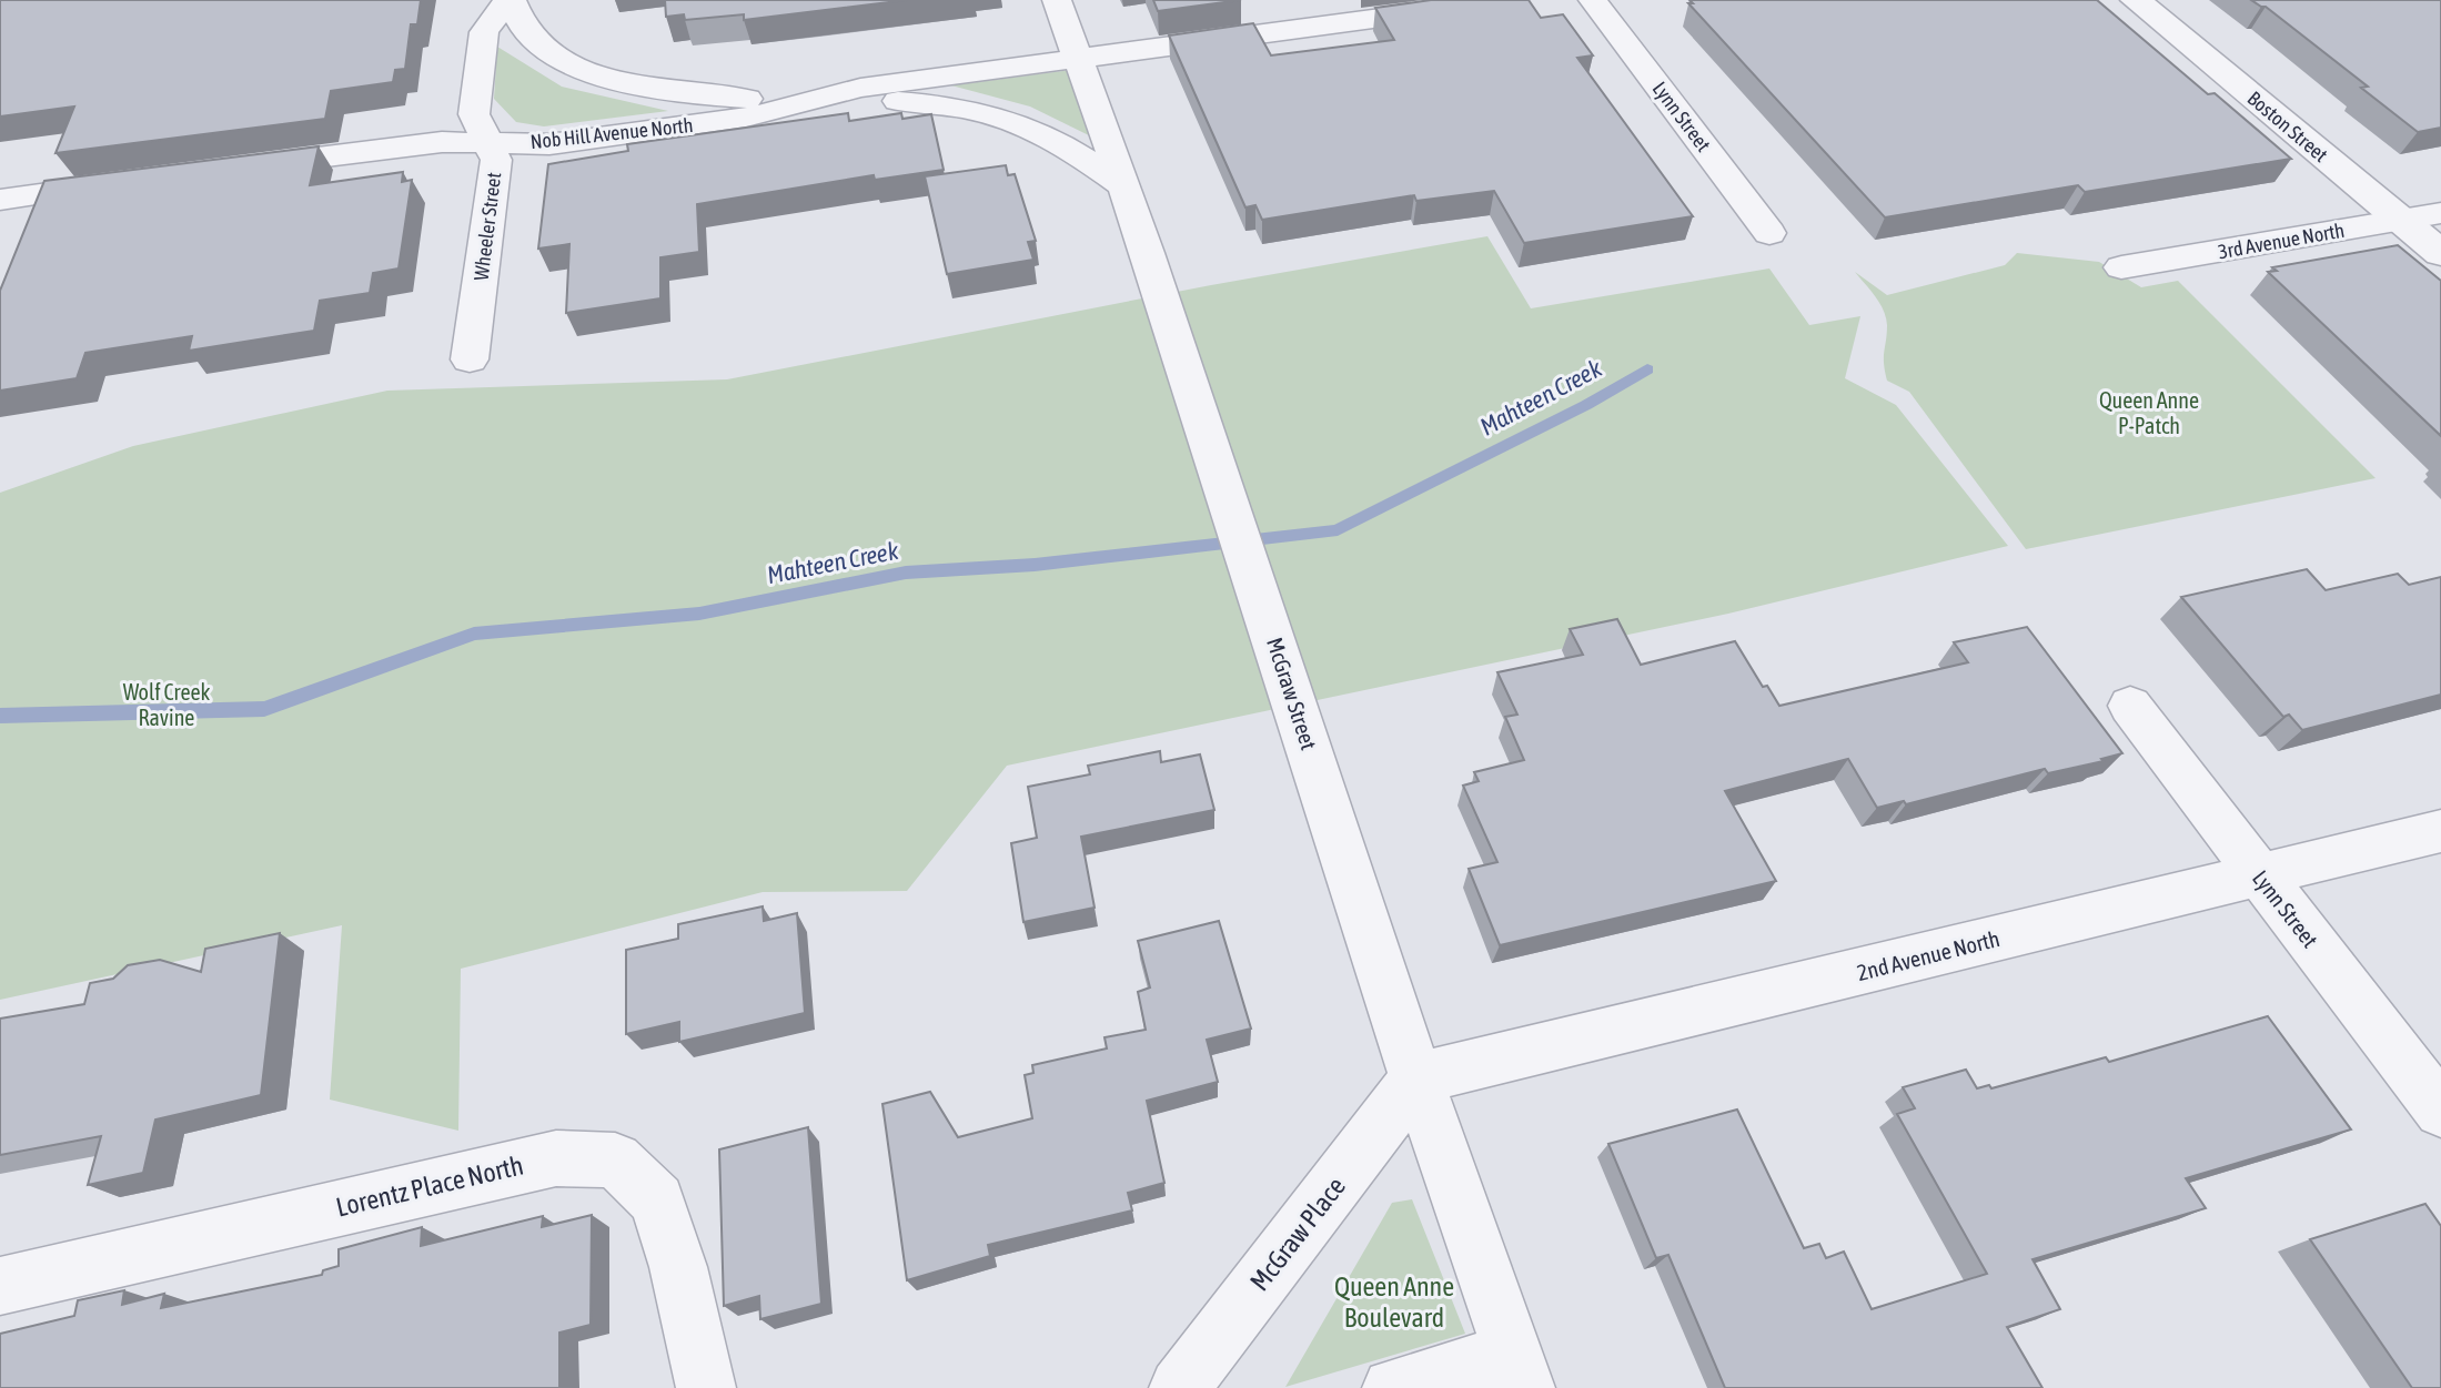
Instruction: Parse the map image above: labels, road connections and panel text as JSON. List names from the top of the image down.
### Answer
{
  "streets": {
    "street": [
      "Lynn Street",
      "Boston Street",
      "Nob Hill Avenue North",
      "Wheeler Street",
      "3rd Avenue North",
      "McGraw Street",
      "2nd Avenue North",
      "Lorentz Place North",
      "McGraw Place"
    ]
  },
  "crossings": [
    ["Lynn Street", "2nd Avenue North"],
    ["Boston Street", "3rd Avenue North"],
    ["Nob Hill Avenue North", "Wheeler Street"],
    ["Nob Hill Avenue North", "McGraw Street"],
    ["McGraw Street", "2nd Avenue North"],
    ["McGraw Street", "McGraw Place"],
    ["2nd Avenue North", "McGraw Place"]
  ],
  "water": ["Mahteen Creek"],
  "parks": ["Queen Anne P-Patch", "Wolf Creek Ravine", "Queen Anne Boulevard"]
}
